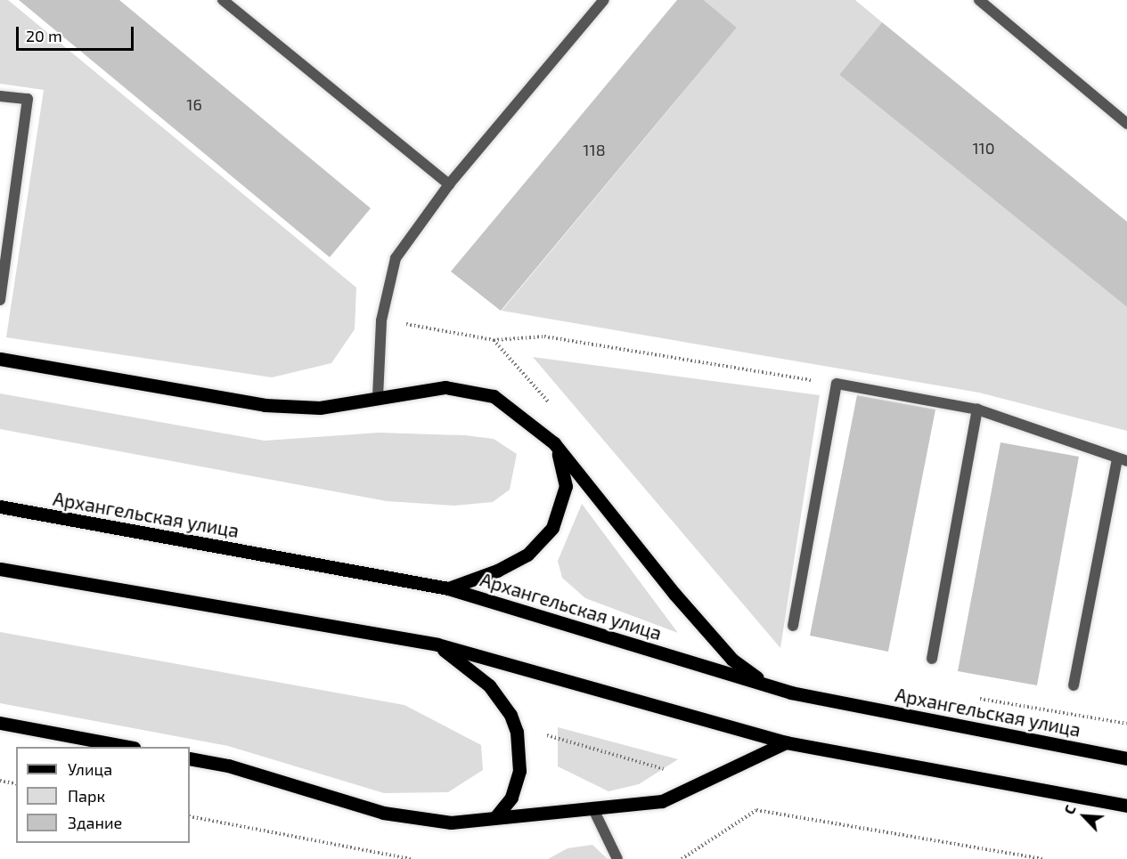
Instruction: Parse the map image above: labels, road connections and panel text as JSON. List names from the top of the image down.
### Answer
{
  "streets": {
    "main road": ["Архангельская улица"]
  },
  "house_numbers": ["16", "110", "118"],
  "legend": ["Улица", "Парк", "Здание"],
  "scale_bar": "20 m",
  "north": "top left"
}
